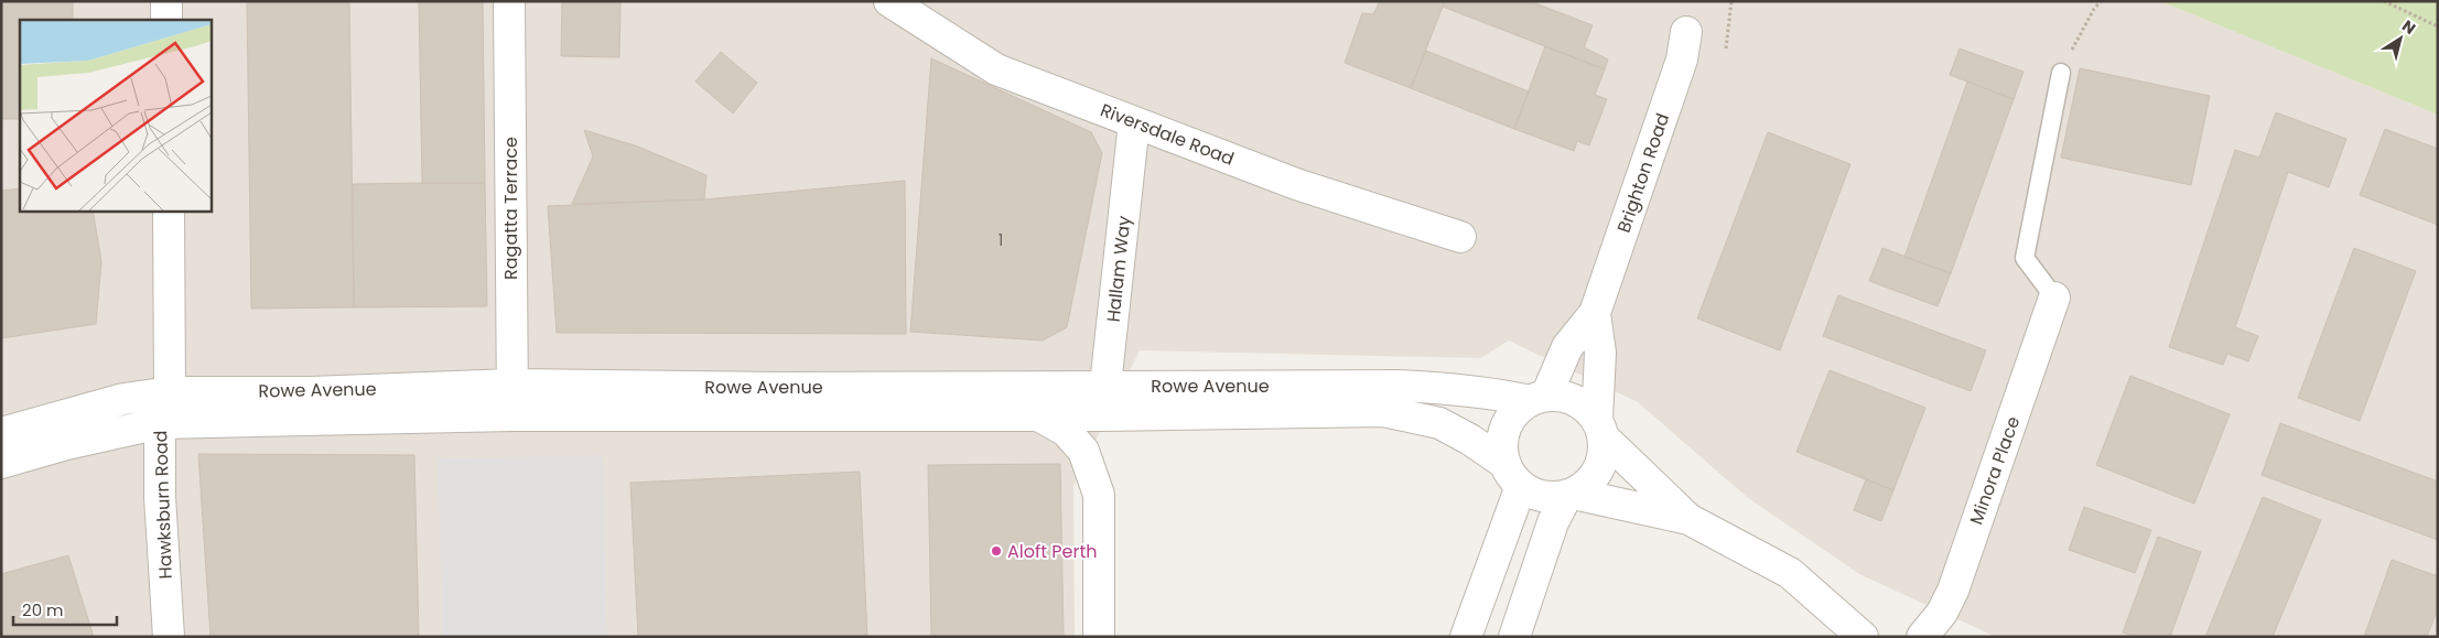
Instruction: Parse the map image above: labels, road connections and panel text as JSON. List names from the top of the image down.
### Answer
{
  "streets": {
    "street": [
      "Riversdale Road",
      "Brighton Road",
      "Ragatta Terrace",
      "Hallam Way",
      "Rowe Avenue",
      "Minora Place",
      "Hawksburn Road"
    ]
  },
  "crossings": [
    ["Riversdale Road", "Hallam Way"],
    ["Brighton Road", "Rowe Avenue"],
    ["Ragatta Terrace", "Rowe Avenue"],
    ["Hallam Way", "Rowe Avenue"],
    ["Rowe Avenue", "Hawksburn Road"]
  ],
  "places": ["Aloft Perth"],
  "house_numbers": ["1"],
  "scale_bar": "20 m",
  "north": "top right"
}
